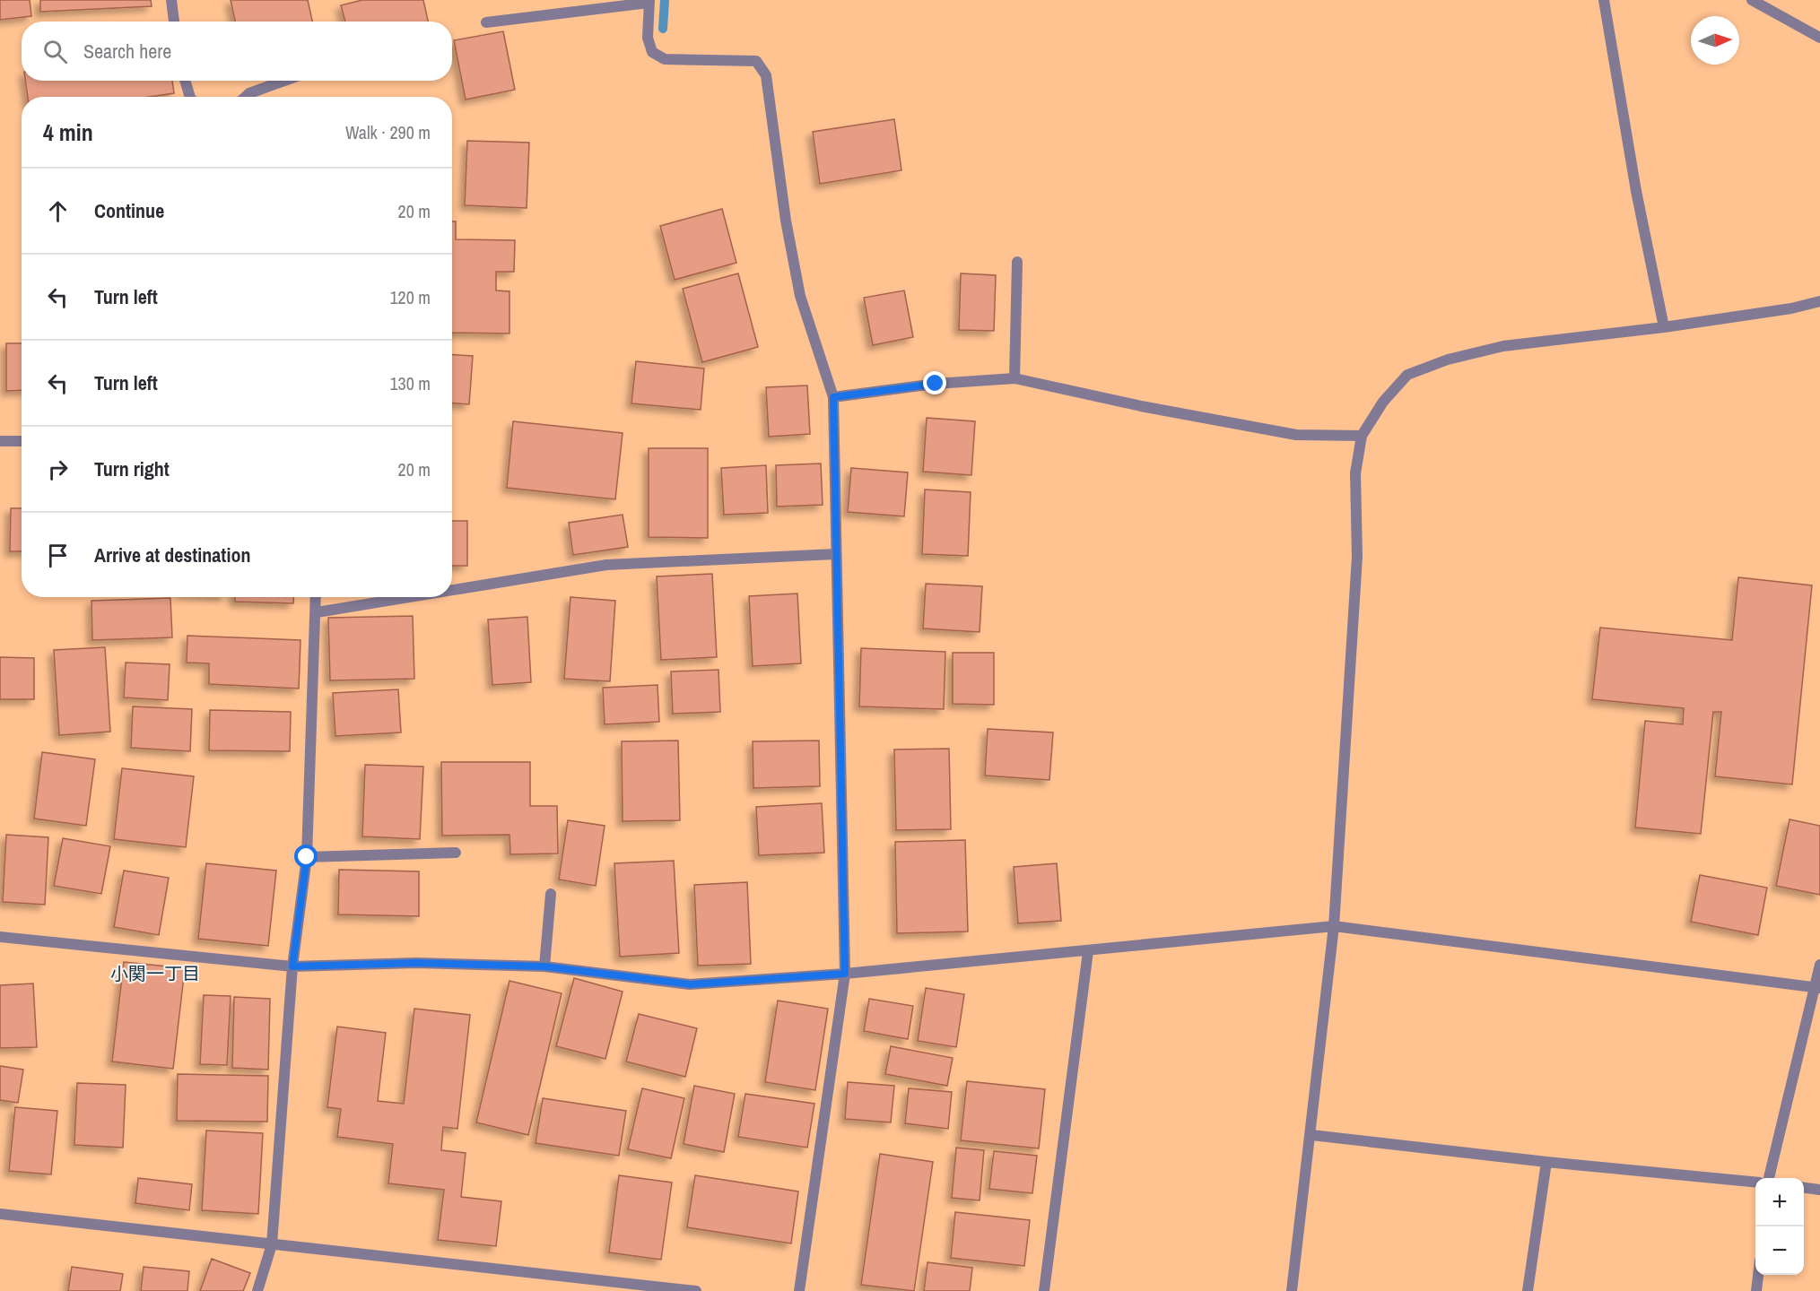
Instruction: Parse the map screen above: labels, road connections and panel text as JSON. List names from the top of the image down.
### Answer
{
  "districts": ["小関一丁目"],
  "north": "right",
  "page": {
    "search": "Search here",
    "heading": ["4 min", "Walk · 290 m"],
    "list": [
      ["Continue", "20 m"],
      ["Turn left", "120 m"],
      ["Turn left", "130 m"],
      ["Turn right", "20 m"],
      "Arrive at destination"
    ],
    "map_buttons": ["+", "−"]
  }
}
